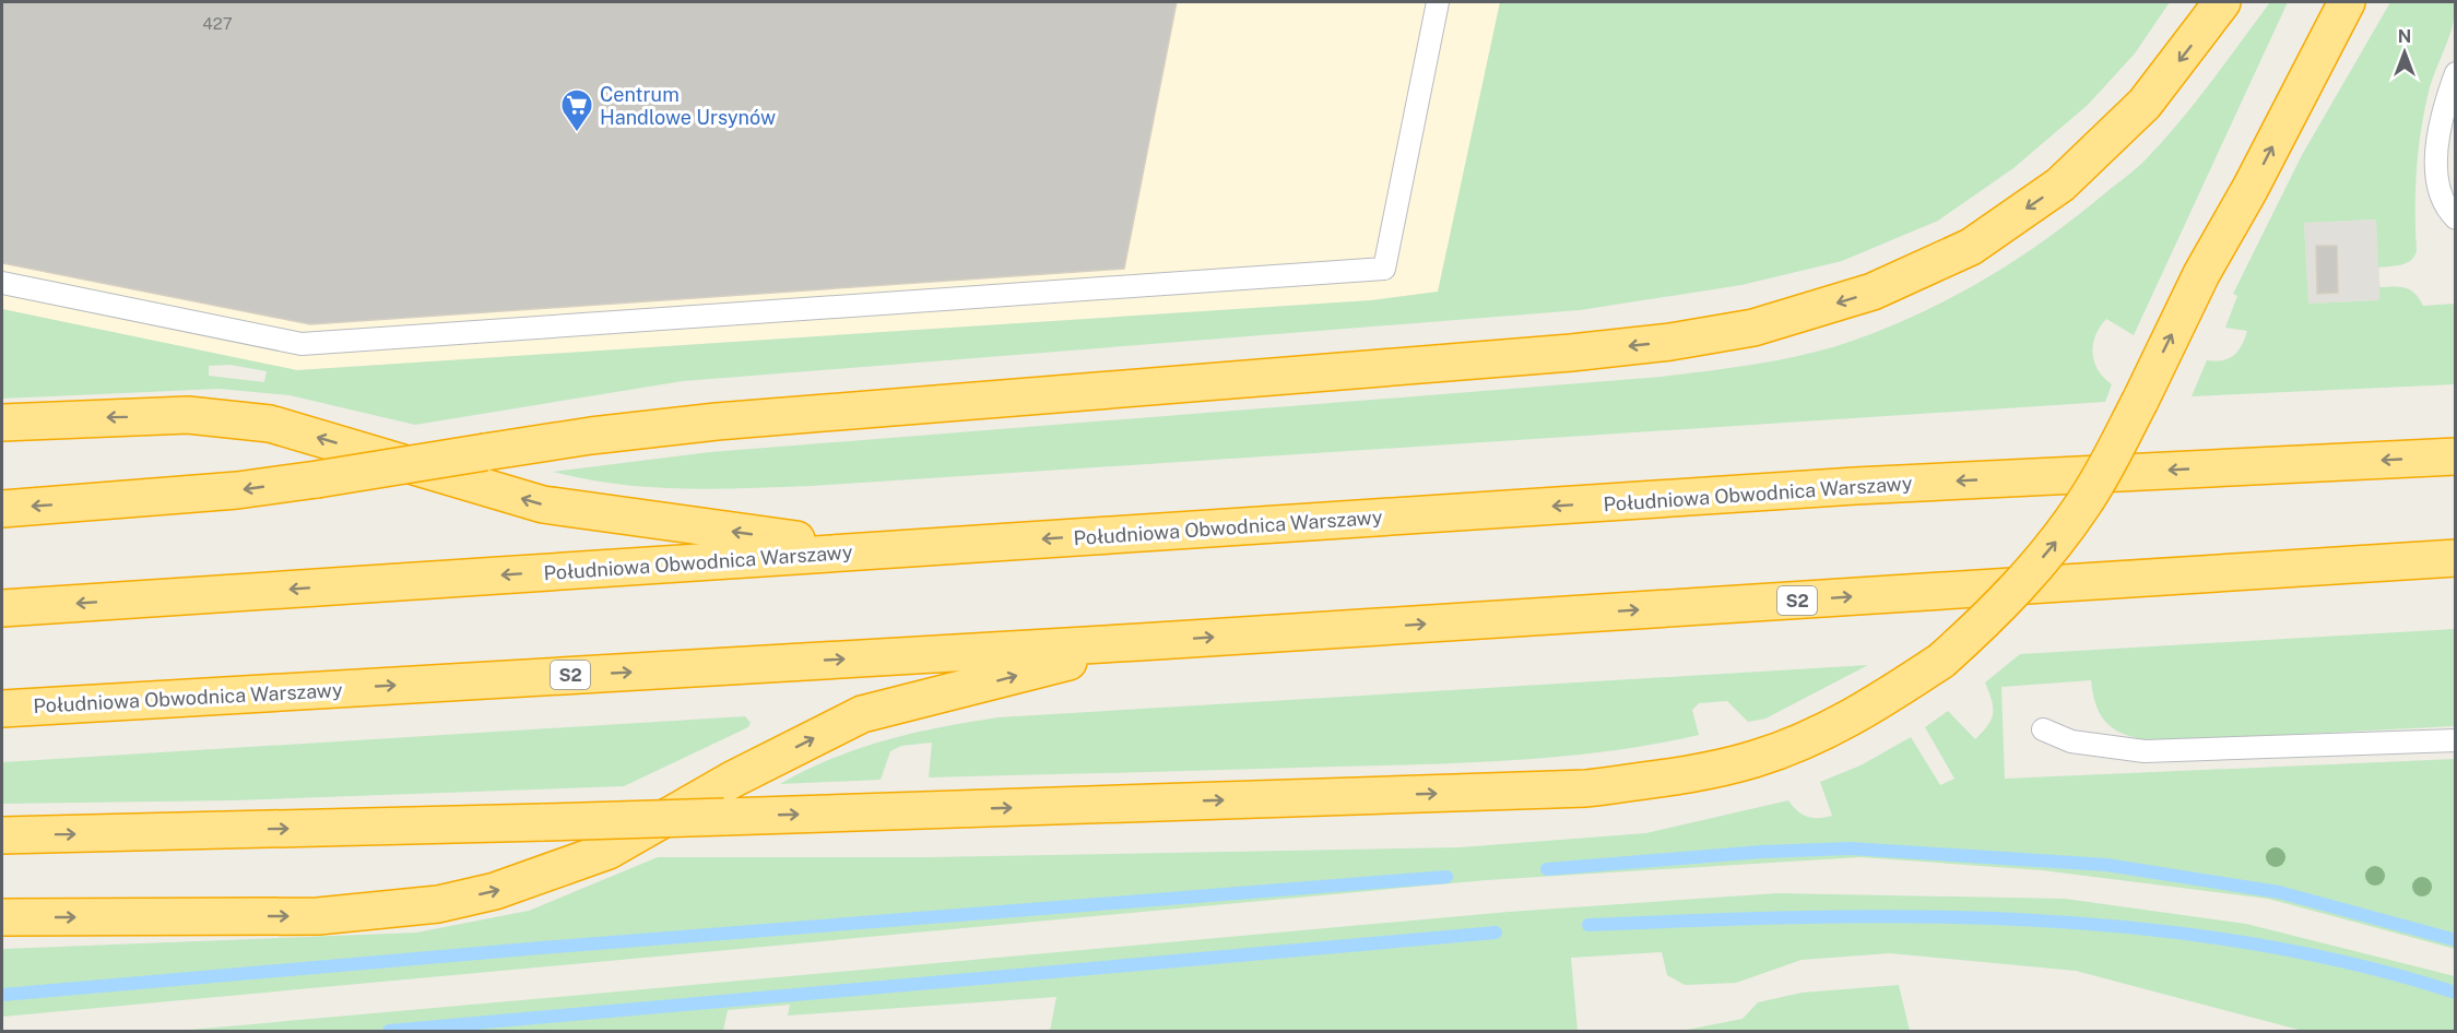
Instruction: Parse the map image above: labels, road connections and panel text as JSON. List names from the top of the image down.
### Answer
{
  "streets": {
    "highway": ["Południowa Obwodnica Warszawy", "S2"]
  },
  "places": {
    "supermarket": ["Centrum Handlowe Ursynów"]
  },
  "house_numbers": ["427"],
  "north": "top"
}
